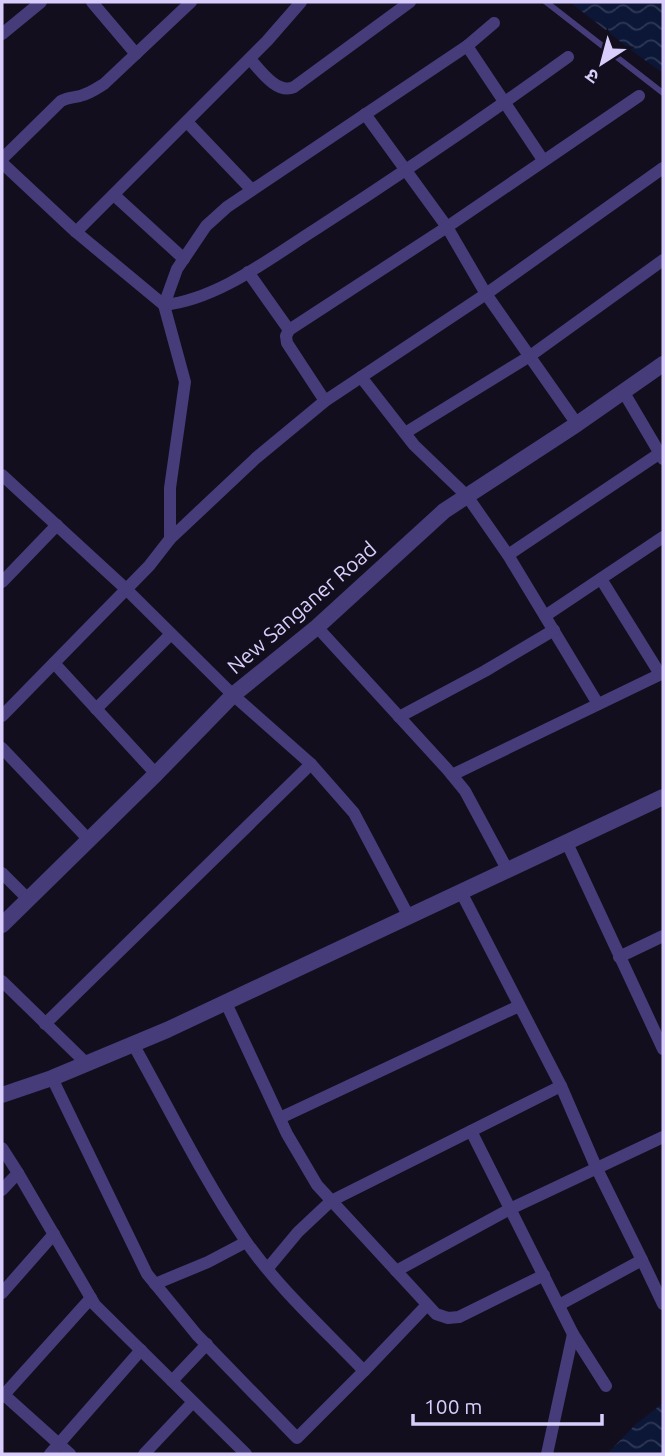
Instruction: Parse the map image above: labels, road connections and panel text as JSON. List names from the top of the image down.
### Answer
{
  "streets": {
    "street": ["New Sanganer Road"]
  },
  "scale_bar": "100 m",
  "north": "bottom left"
}
